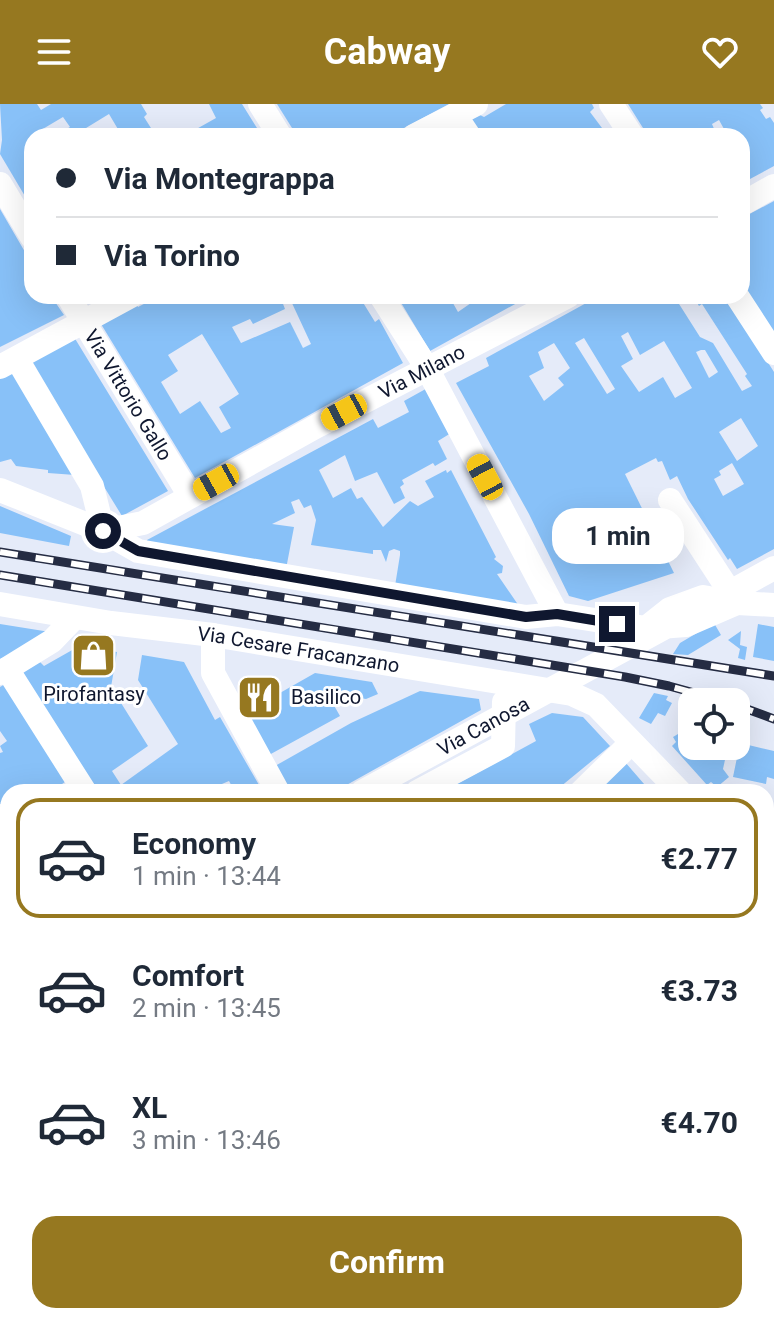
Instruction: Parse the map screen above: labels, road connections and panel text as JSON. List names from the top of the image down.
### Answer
{
  "streets": {
    "street": [
      "Via Milano",
      "Via Vittorio Gallo",
      "Via Cesare Fracanzano",
      "Via Canosa"
    ]
  },
  "crossings": [
    ["Via Milano", "Via Vittorio Gallo"]
  ],
  "places": {
    "shop": ["Pirofantasy"],
    "restaurant": ["Basilico"]
  },
  "page": {
    "header": "Cabway",
    "banner": ["Via Montegrappa", "Via Torino"],
    "bubble": "1 min",
    "list": [
      {
        "name": "Economy",
        "note": "1 min · 13:44",
        "value": "€2.77"
      },
      {
        "name": "Comfort",
        "note": "2 min · 13:45",
        "value": "€3.73"
      },
      {
        "name": "XL",
        "note": "3 min · 13:46",
        "value": "€4.70"
      }
    ],
    "buttons": "Confirm"
  }
}
